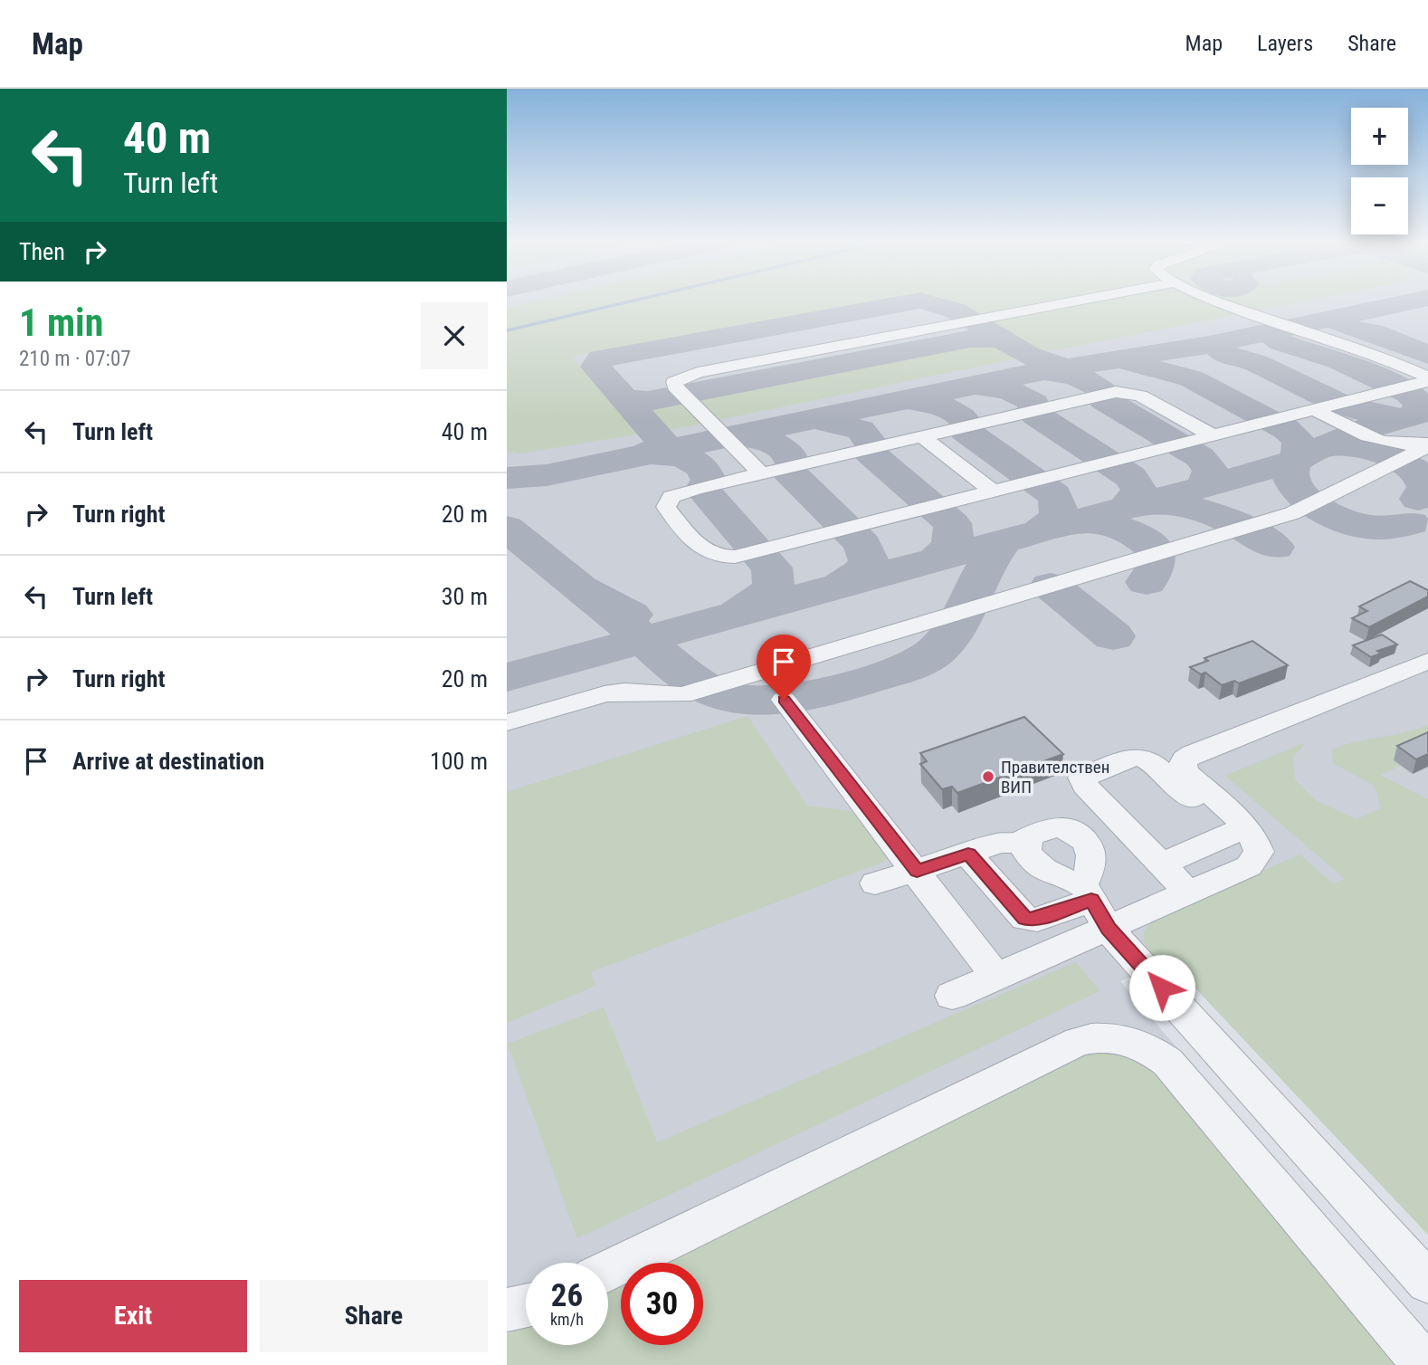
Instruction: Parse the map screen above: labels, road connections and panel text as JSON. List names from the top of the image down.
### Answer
{
  "places": ["Правителствен ВИП"],
  "page": {
    "header": "Map",
    "nav": ["Map", "Layers", "Share"],
    "turn": ["40 m", "Turn left"],
    "map_buttons": ["+", "−"],
    "then": "Then",
    "heading": ["1 min", "210 m · 07:07"],
    "list": [
      {
        "name": "Turn left",
        "value": "40 m"
      },
      {
        "name": "Turn right",
        "value": "20 m"
      },
      {
        "name": "Turn left",
        "value": "30 m"
      },
      {
        "name": "Turn right",
        "value": "20 m"
      },
      {
        "name": "Arrive at destination",
        "value": "100 m"
      }
    ],
    "speed": "26 km/h",
    "limit": "30",
    "buttons": ["Exit", "Share"]
  }
}
